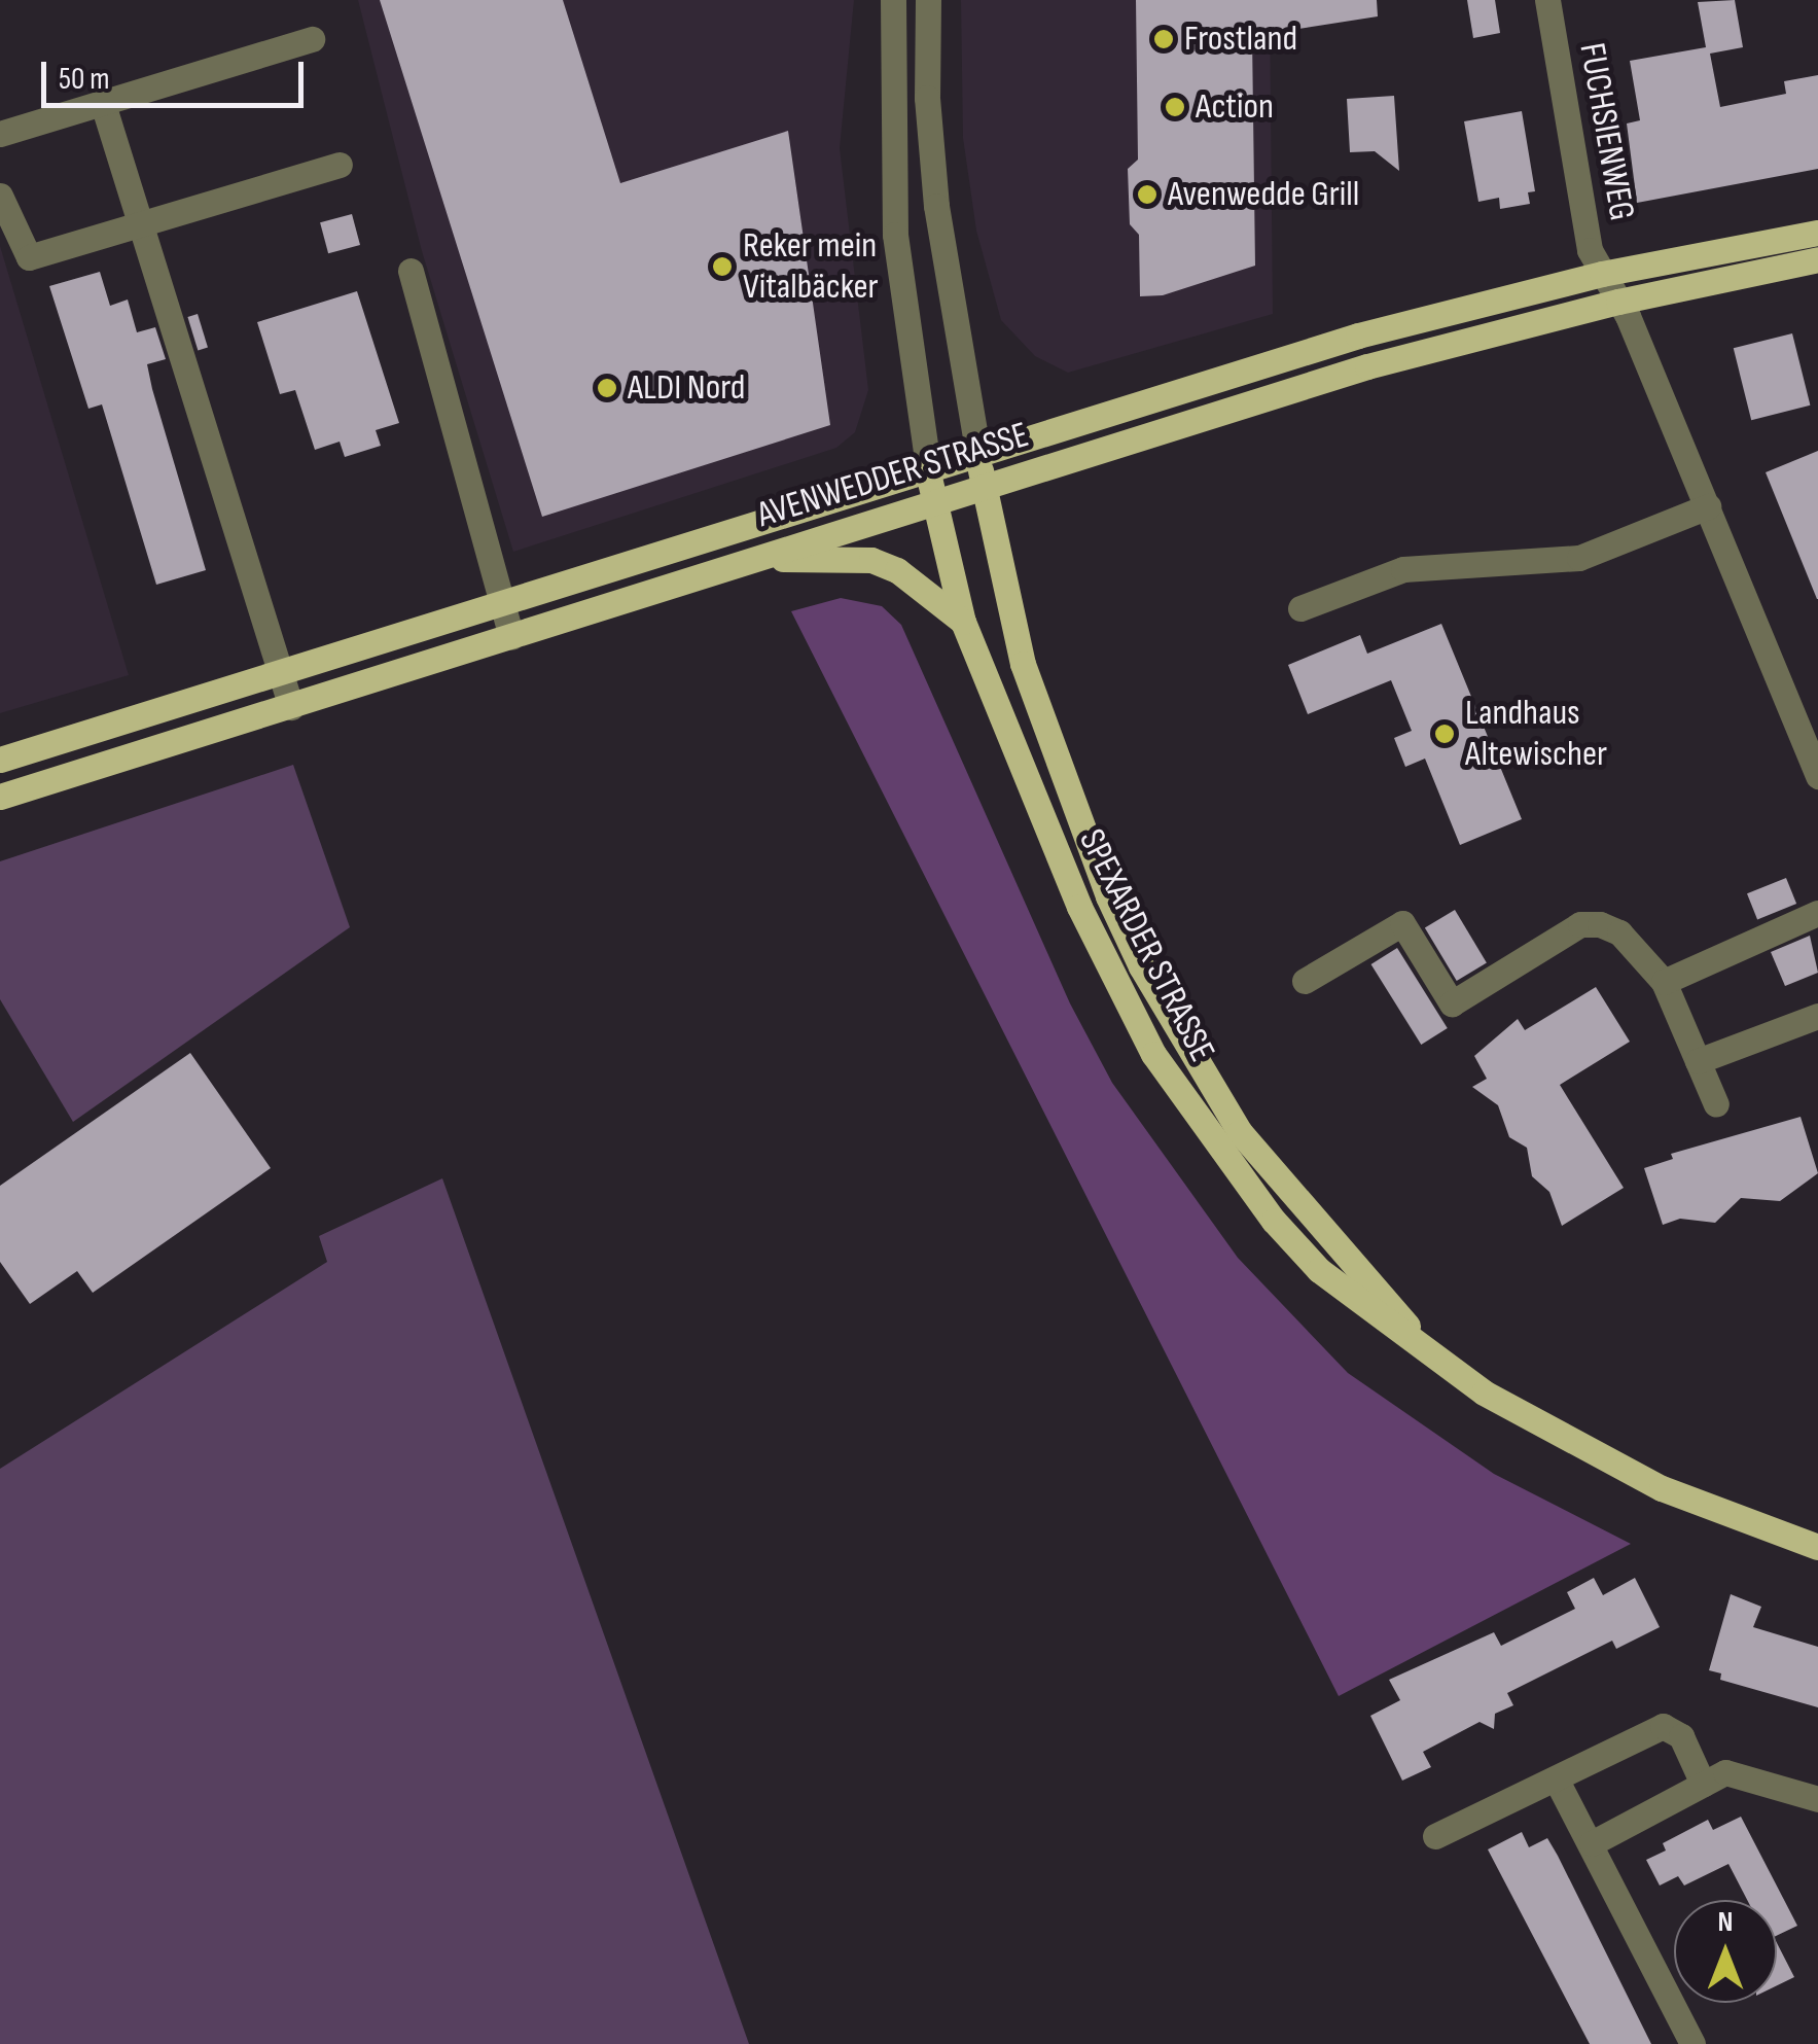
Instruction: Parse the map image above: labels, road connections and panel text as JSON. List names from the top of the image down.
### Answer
{
  "streets": {
    "main road": ["AVENWEDDER STRASSE", "SPEXARDER STRASSE"],
    "street": ["FUCHSIENWEG"]
  },
  "crossings": [
    ["FUCHSIENWEG", "AVENWEDDER STRASSE"],
    ["AVENWEDDER STRASSE", "SPEXARDER STRASSE"]
  ],
  "places": [
    "Frostland",
    "Action",
    "Avenwedde Grill",
    "Reker mein Vitalbäcker",
    "ALDI Nord",
    "Landhaus Altewischer"
  ],
  "scale_bar": "50 m",
  "north": "top"
}
